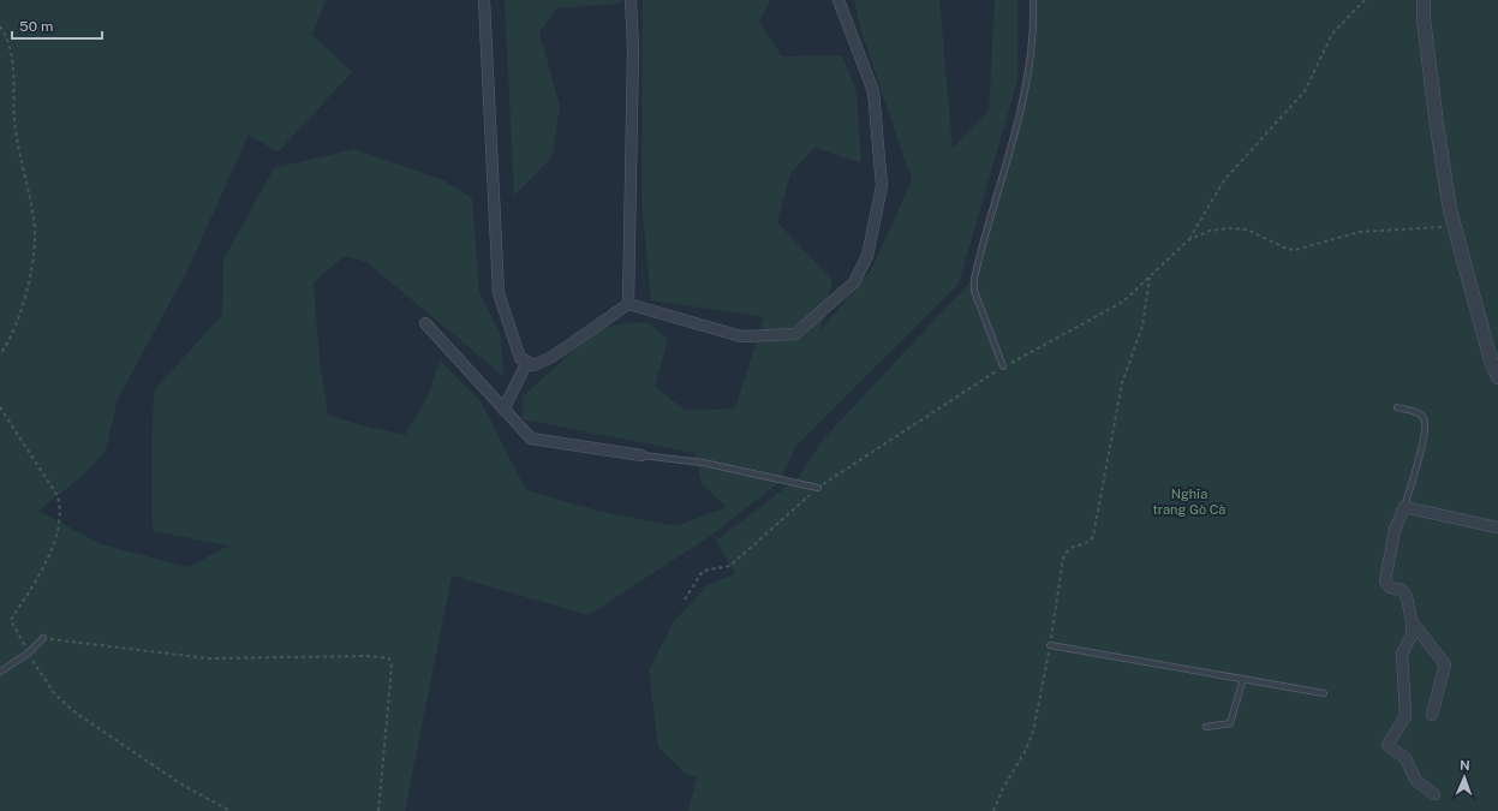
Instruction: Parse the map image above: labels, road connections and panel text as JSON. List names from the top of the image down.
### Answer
{
  "parks": ["Nghĩa trang Gò Cà"],
  "scale_bar": "50 m",
  "north": "top"
}
